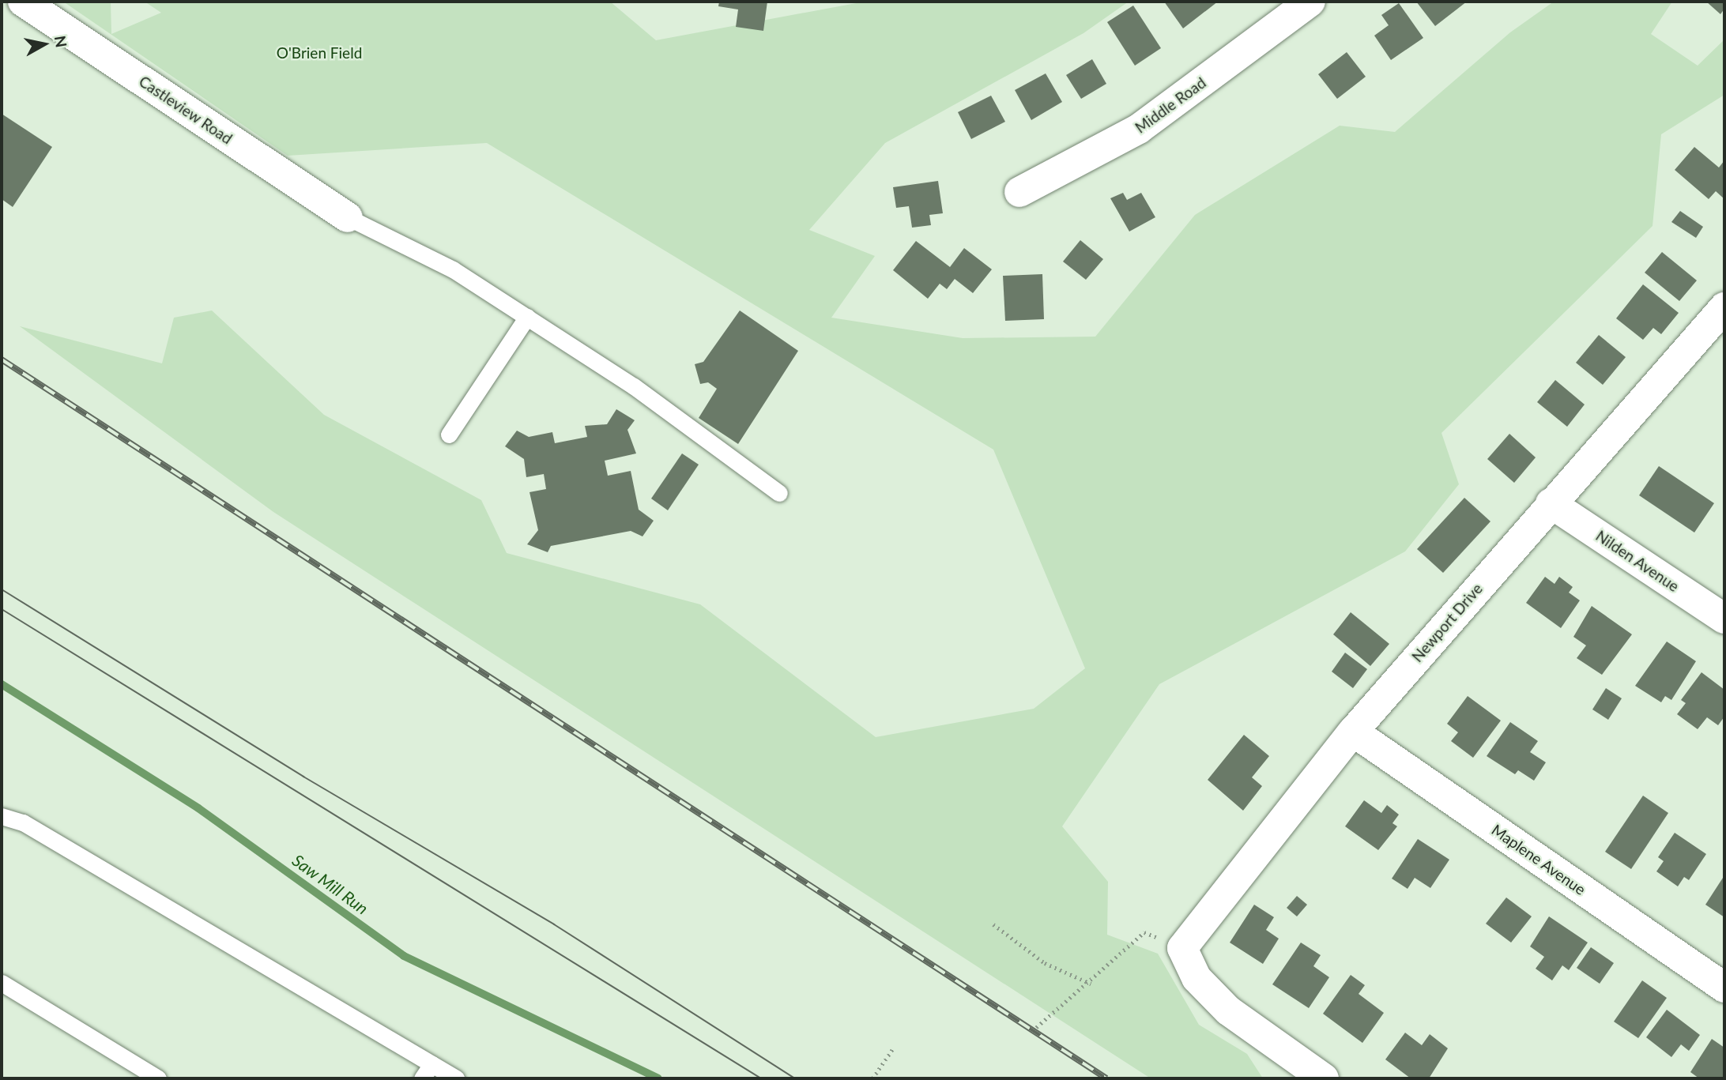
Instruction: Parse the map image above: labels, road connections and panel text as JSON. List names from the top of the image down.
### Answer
{
  "streets": {
    "street": [
      "Middle Road",
      "Castleview Road",
      "Nilden Avenue",
      "Newport Drive",
      "Maplene Avenue"
    ]
  },
  "crossings": [
    ["Nilden Avenue", "Newport Drive"],
    ["Newport Drive", "Maplene Avenue"]
  ],
  "water": ["Saw Mill Run"],
  "parks": ["O'Brien Field"],
  "north": "right"
}
